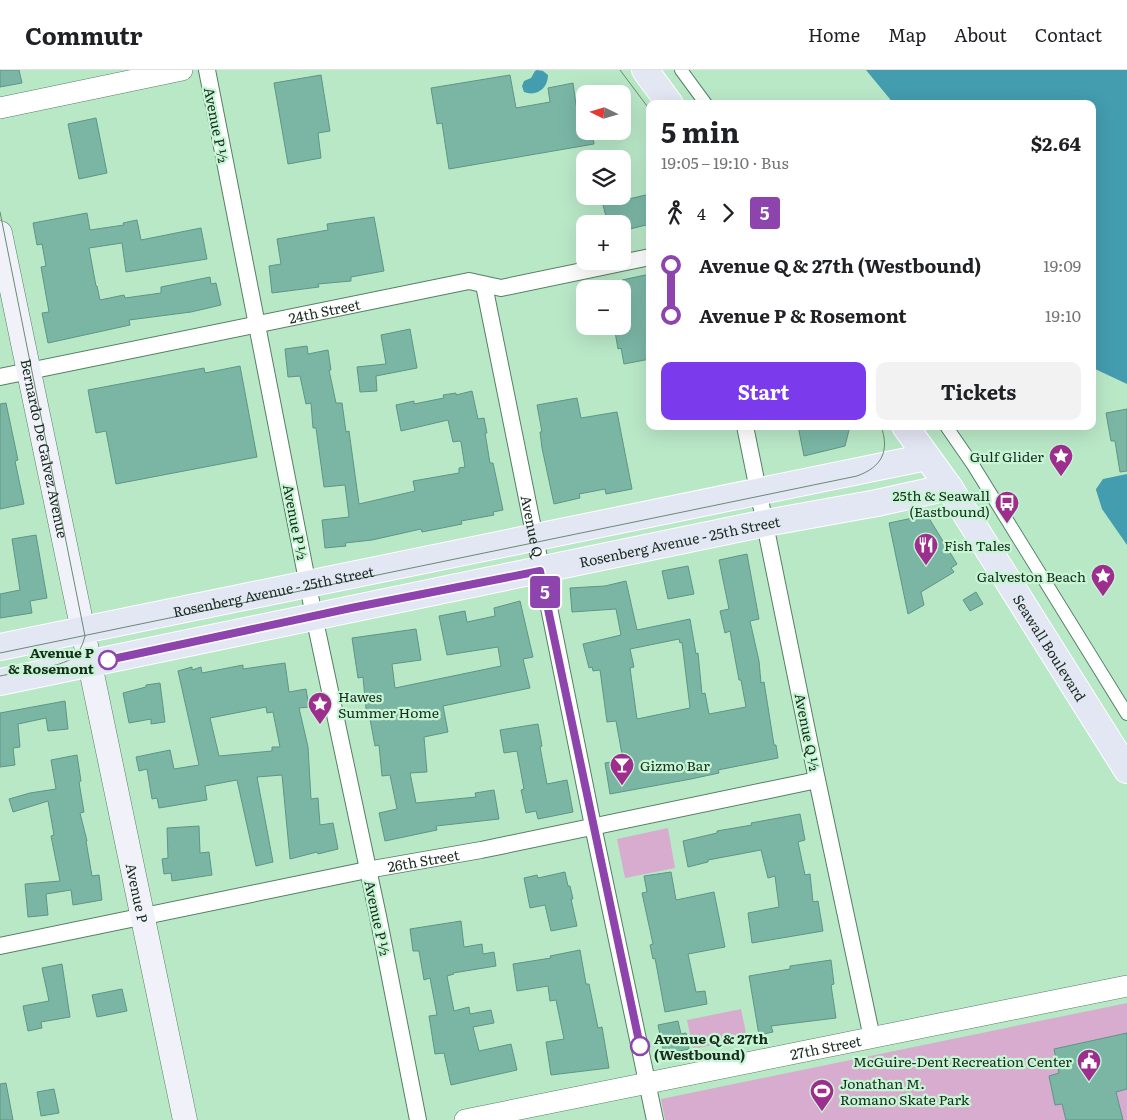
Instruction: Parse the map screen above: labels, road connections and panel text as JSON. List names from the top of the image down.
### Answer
{
  "streets": {
    "main road": [
      "Bernardo De Galvez Avenue",
      "Rosenberg Avenue - 25th Street",
      "Seawall Boulevard",
      "Avenue P"
    ],
    "street": [
      "Avenue P ½",
      "24th Street",
      "Avenue Q",
      "Avenue Q ½",
      "26th Street",
      "27th Street"
    ]
  },
  "crossings": [
    ["Avenue P ½", "24th Street"],
    ["Avenue P ½", "Rosenberg Avenue - 25th Street"],
    ["Avenue P ½", "26th Street"],
    ["24th Street", "Bernardo De Galvez Avenue"],
    ["24th Street", "Avenue Q"],
    ["Bernardo De Galvez Avenue", "Rosenberg Avenue - 25th Street"],
    ["Bernardo De Galvez Avenue", "Avenue P"],
    ["Avenue Q", "Rosenberg Avenue - 25th Street"],
    ["Avenue Q", "26th Street"],
    ["Avenue Q", "27th Street"],
    ["Rosenberg Avenue - 25th Street", "Seawall Boulevard"],
    ["Rosenberg Avenue - 25th Street", "Avenue Q ½"],
    ["Rosenberg Avenue - 25th Street", "Avenue P"],
    ["Avenue Q ½", "26th Street"],
    ["Avenue Q ½", "27th Street"],
    ["26th Street", "Avenue P"]
  ],
  "places": {
    "place": ["Gulf Glider", "Galveston Beach", "Hawes Summer Home"],
    "bus stop": ["25th & Seawall (Eastbound)"],
    "restaurant": ["Fish Tales"],
    "other": ["Avenue P & Rosemont", "Avenue Q & 27th (Westbound)"],
    "bar": ["Gizmo Bar"],
    "public building": ["McGuire-Dent Recreation Center"],
    "sports": ["Jonathan M. Romano Skate Park"]
  },
  "lines": ["bus line 5"],
  "north": "left",
  "page": {
    "header": "Commutr",
    "nav": [
      "Home",
      "Map",
      "About",
      "Contact"
    ],
    "on_map": "5",
    "map_buttons": ["+", "−"],
    "heading": ["5 min", "19:05 – 19:10 · Bus", "$2.64"],
    "legs": ["4", "5"],
    "list": [
      {
        "name": "Avenue Q & 27th (Westbound)",
        "value": "19:09"
      },
      {
        "name": "Avenue P & Rosemont",
        "value": "19:10"
      }
    ],
    "buttons": ["Start", "Tickets"]
  }
}
